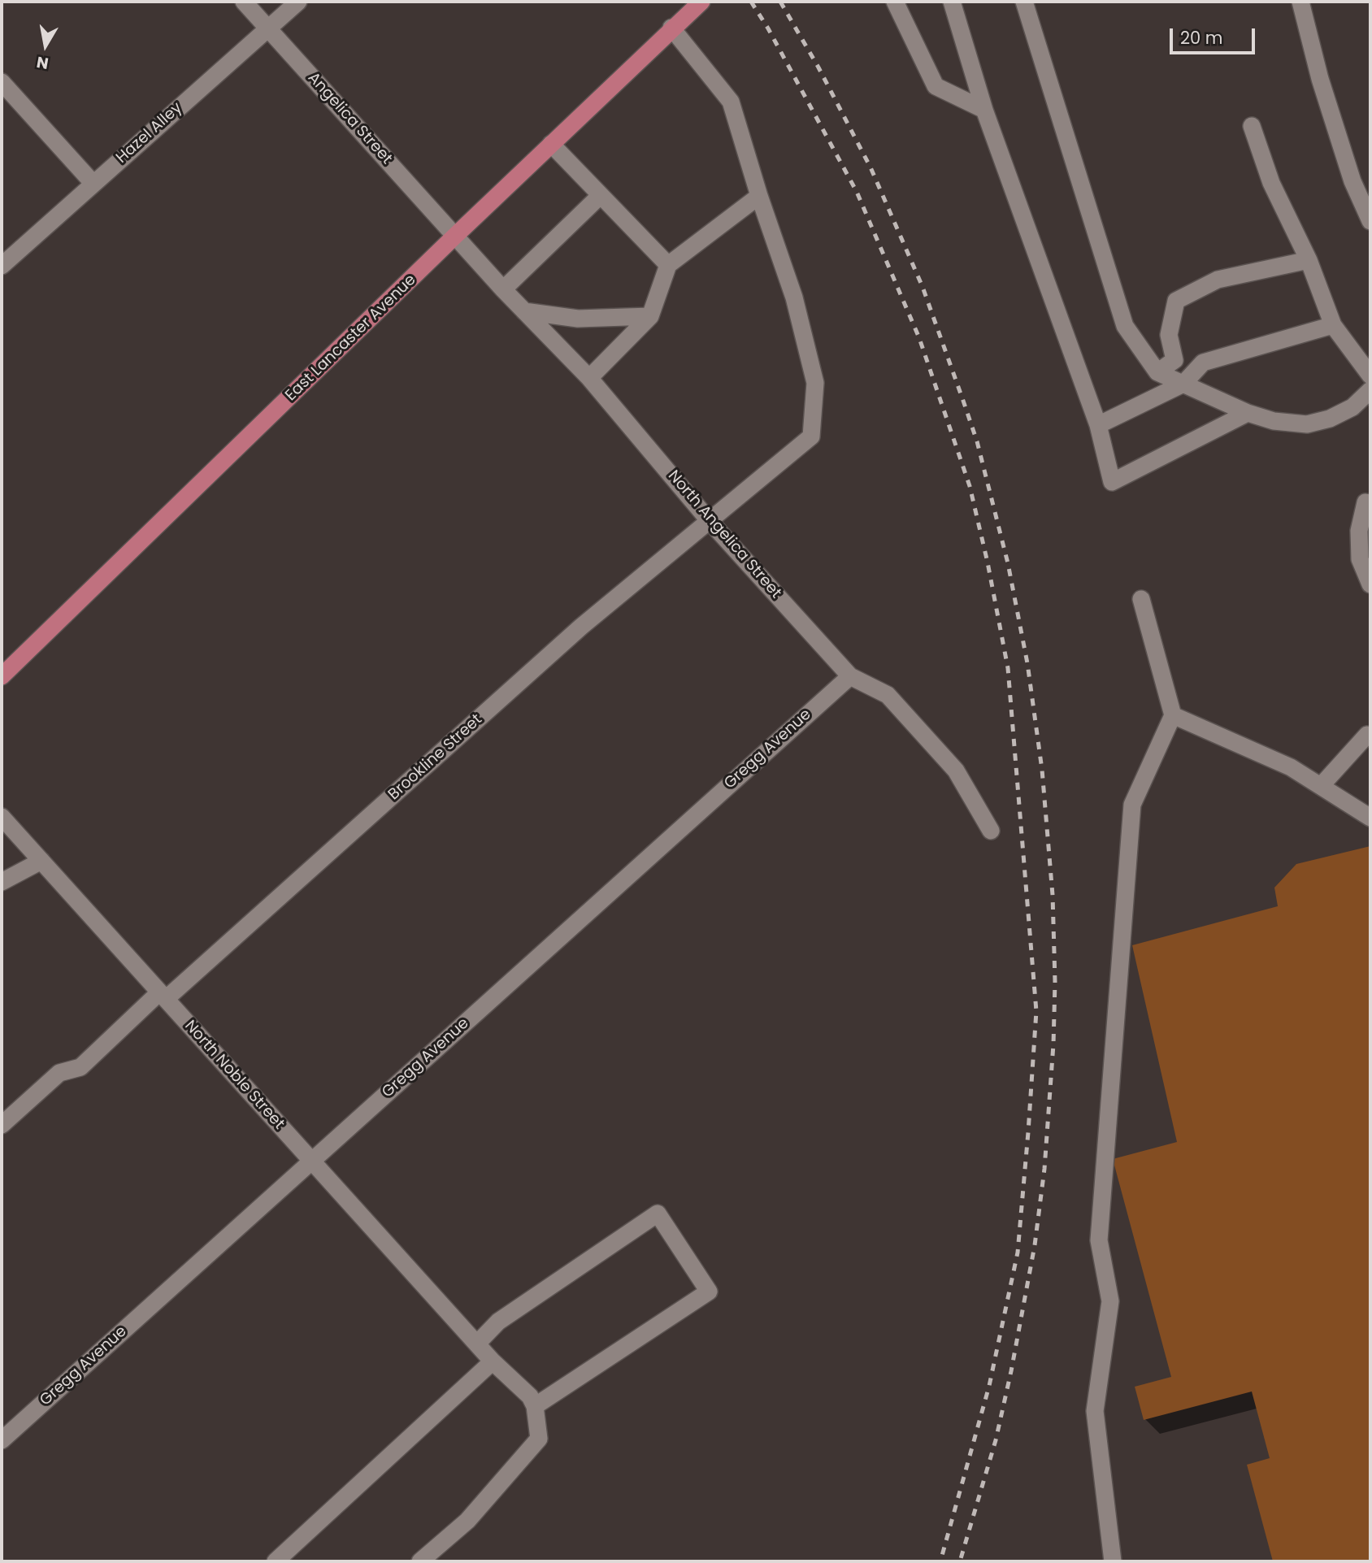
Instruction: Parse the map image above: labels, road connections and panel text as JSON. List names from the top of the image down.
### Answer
{
  "streets": {
    "main road": ["East Lancaster Avenue"],
    "street": [
      "Angelica Street",
      "Hazel Alley",
      "North Angelica Street",
      "Gregg Avenue",
      "Brookline Street",
      "North Noble Street"
    ]
  },
  "crossings": [
    ["Angelica Street", "Hazel Alley"],
    ["Angelica Street", "East Lancaster Avenue"],
    ["Angelica Street", "North Angelica Street"],
    ["East Lancaster Avenue", "North Angelica Street"],
    ["East Lancaster Avenue", "Brookline Street"],
    ["North Angelica Street", "Gregg Avenue"],
    ["North Angelica Street", "Brookline Street"],
    ["Gregg Avenue", "North Noble Street"],
    ["Brookline Street", "North Noble Street"]
  ],
  "scale_bar": "20 m",
  "north": "bottom"
}
